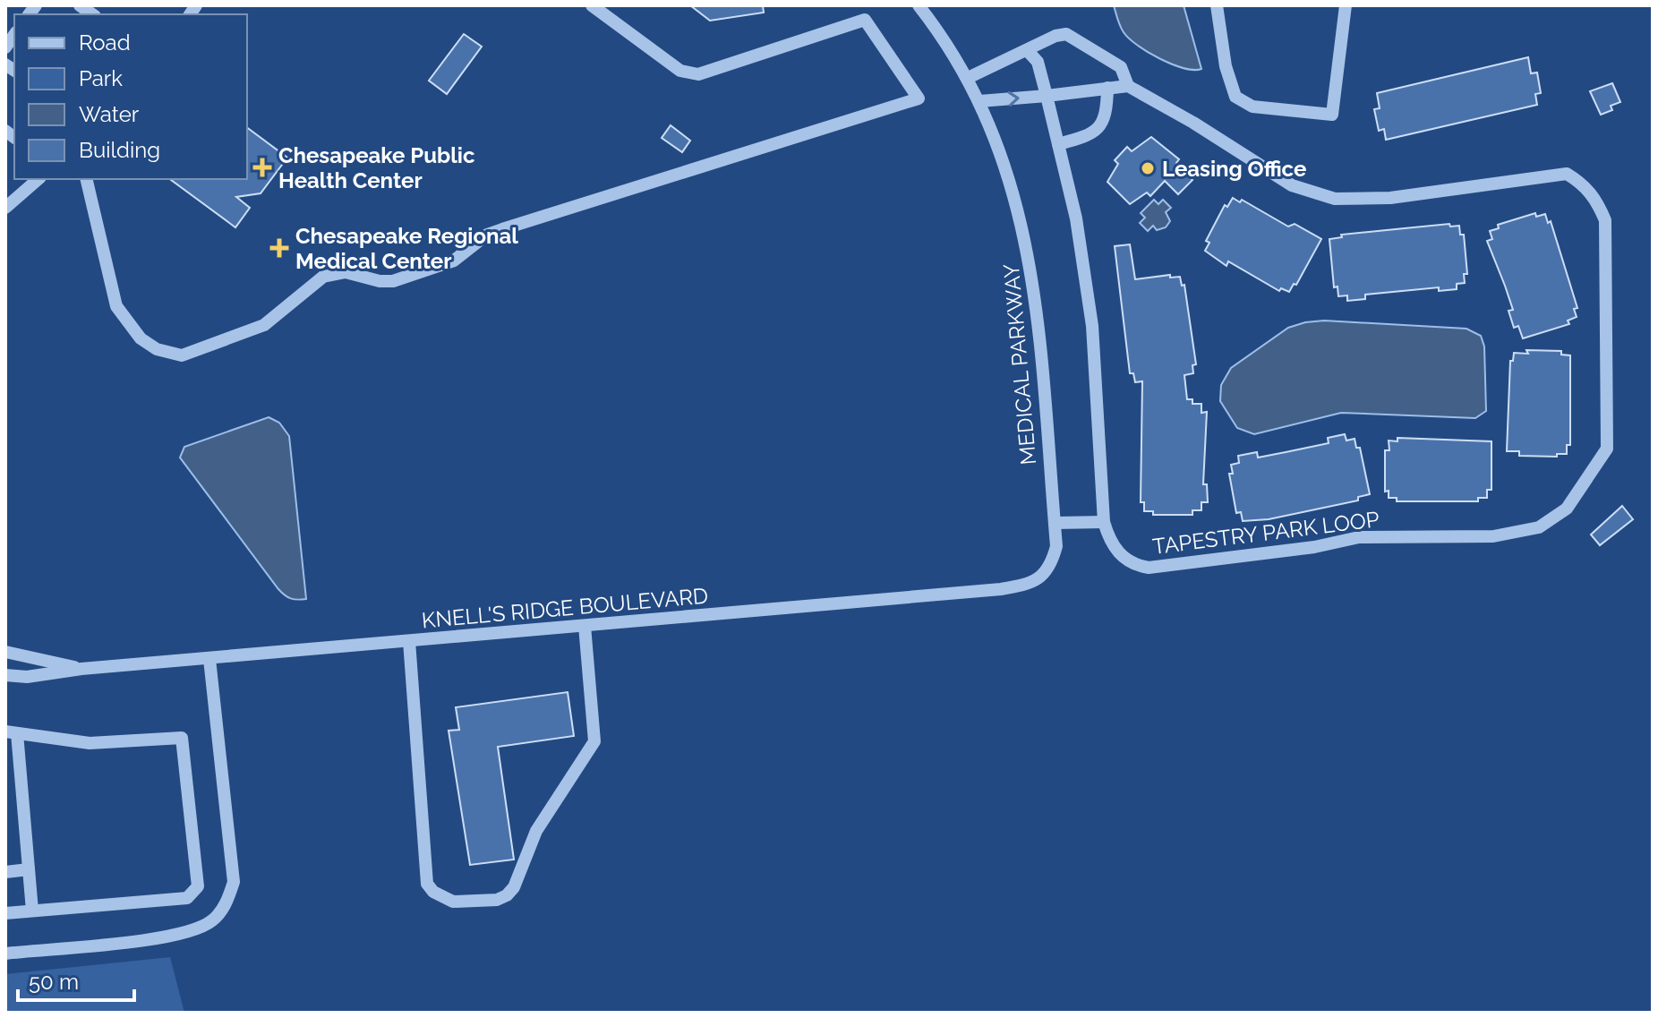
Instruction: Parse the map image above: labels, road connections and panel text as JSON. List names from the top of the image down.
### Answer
{
  "streets": {
    "street": ["MEDICAL PARKWAY", "TAPESTRY PARK LOOP", "KNELL'S RIDGE BOULEVARD"]
  },
  "crossings": [
    ["MEDICAL PARKWAY", "KNELL'S RIDGE BOULEVARD"]
  ],
  "places": {
    "health": ["Chesapeake Public Health Center", "Chesapeake Regional Medical Center"],
    "other": ["Leasing Office"]
  },
  "legend": [
    "Road",
    "Park",
    "Water",
    "Building"
  ],
  "scale_bar": "50 m"
}
